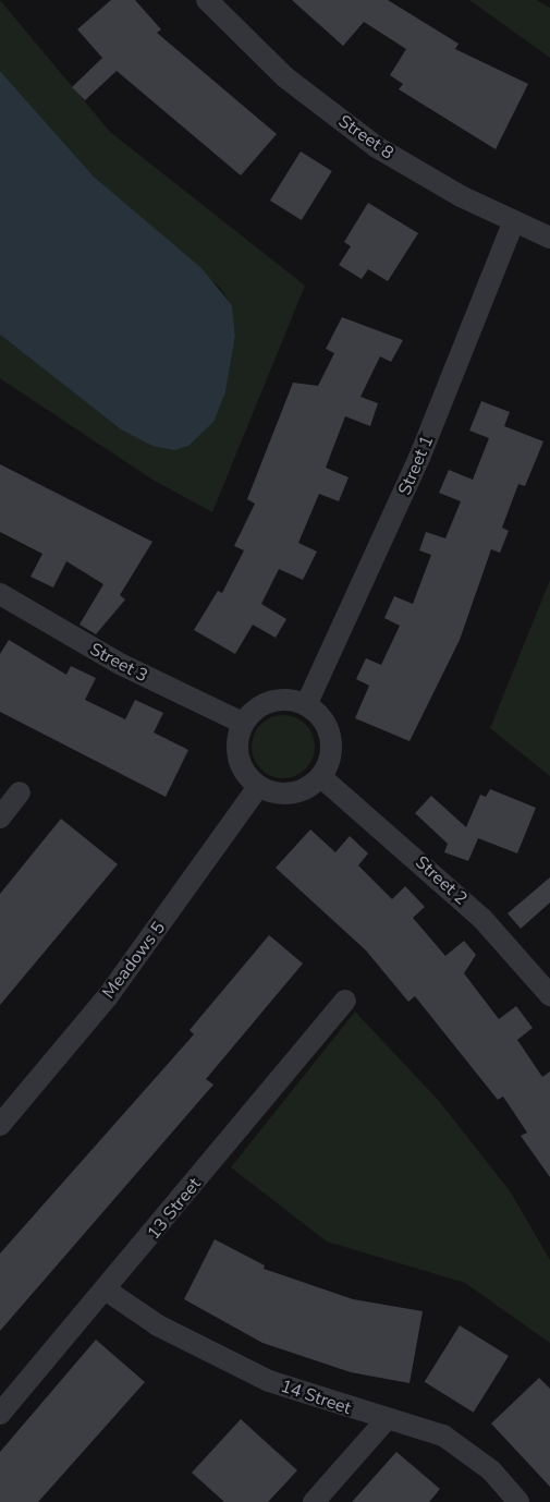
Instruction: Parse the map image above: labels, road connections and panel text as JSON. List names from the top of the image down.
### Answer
{
  "streets": {
    "street": [
      "Street 8",
      "Street 1",
      "Street 3",
      "Street 2",
      "Meadows 5",
      "13 Street",
      "14 Street"
    ]
  },
  "crossings": [
    ["Street 8", "Street 1"],
    ["Street 1", "Street 3"],
    ["Street 1", "Street 2"],
    ["Street 1", "Meadows 5"],
    ["Street 3", "Street 2"],
    ["Street 3", "Meadows 5"],
    ["Street 2", "Meadows 5"],
    ["13 Street", "14 Street"]
  ]
}
